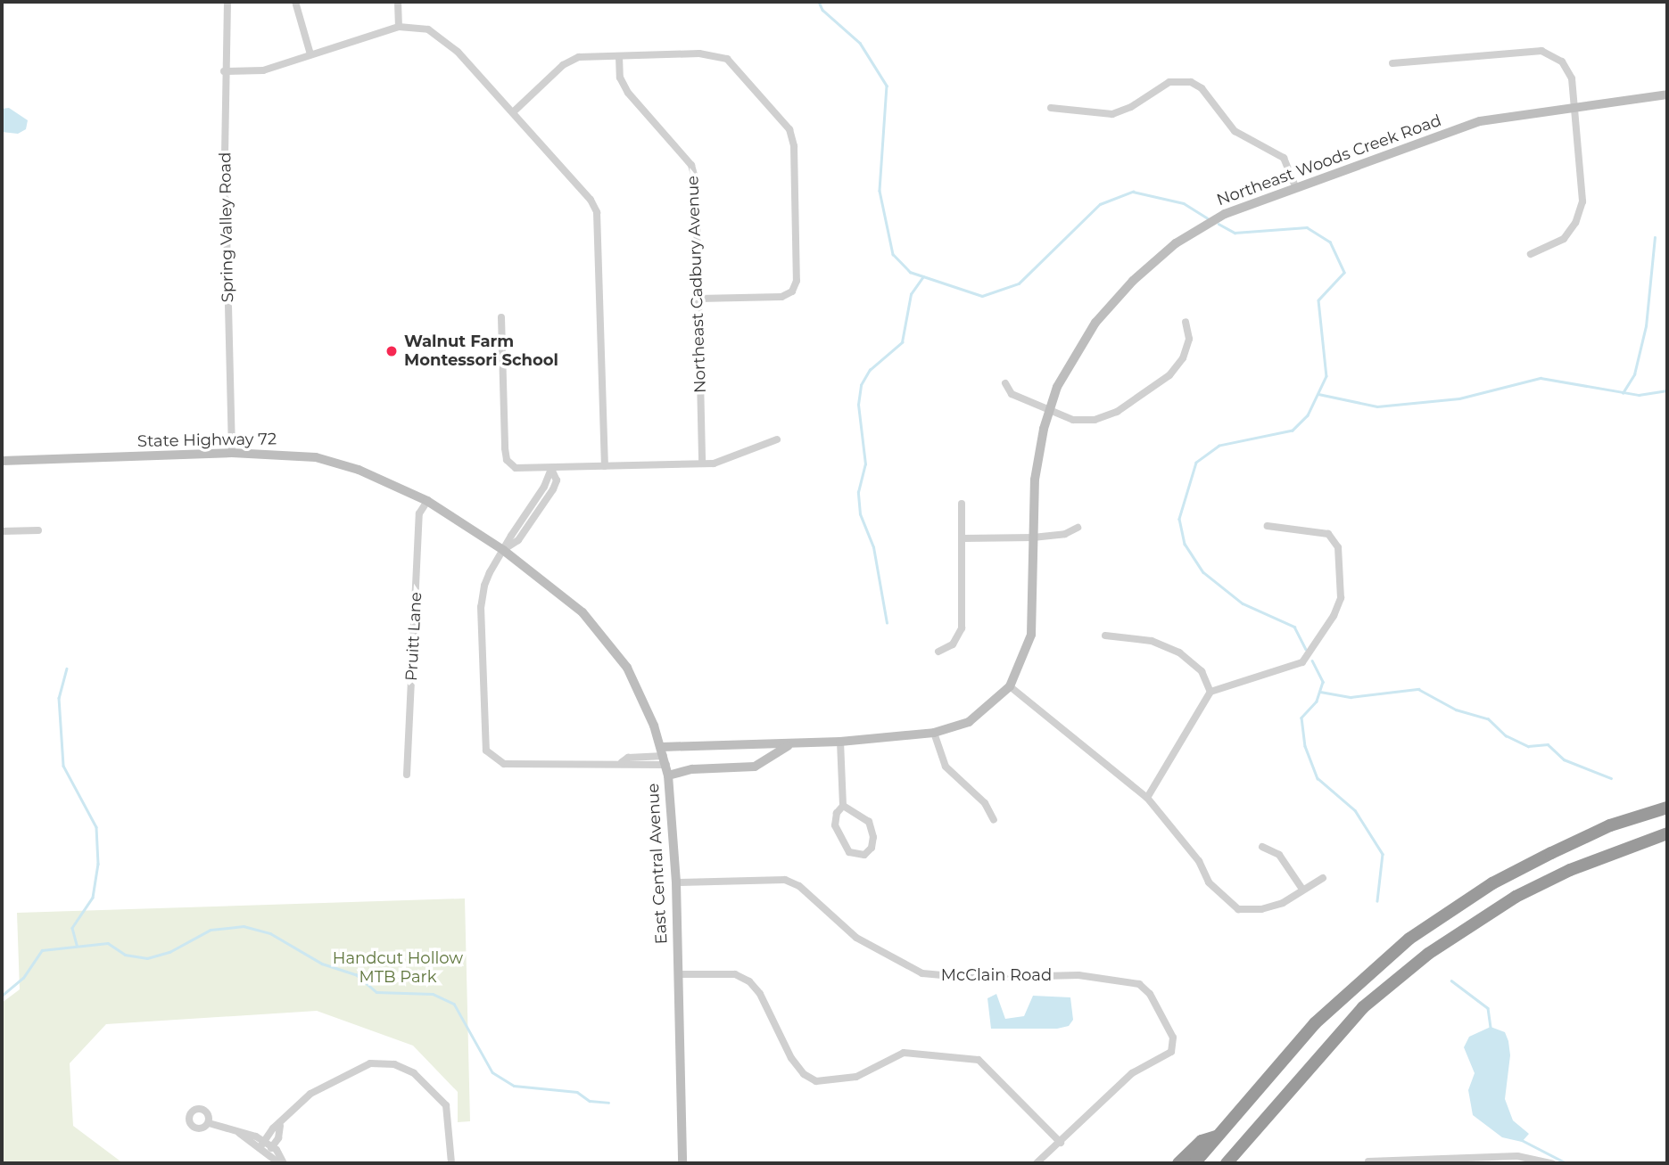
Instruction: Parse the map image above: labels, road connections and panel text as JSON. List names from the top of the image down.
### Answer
{
  "streets": {
    "street": [
      "Northeast Woods Creek Road",
      "Spring Valley Road",
      "Northeast Cadbury Avenue",
      "State Highway 72",
      "Pruitt Lane",
      "East Central Avenue",
      "McClain Road"
    ]
  },
  "crossings": [
    ["Northeast Woods Creek Road", "East Central Avenue"],
    ["Spring Valley Road", "State Highway 72"],
    ["State Highway 72", "East Central Avenue"],
    ["Pruitt Lane", "East Central Avenue"],
    ["East Central Avenue", "McClain Road"]
  ],
  "parks": ["Handcut Hollow MTB Park"],
  "places": ["Walnut Farm Montessori School"]
}
